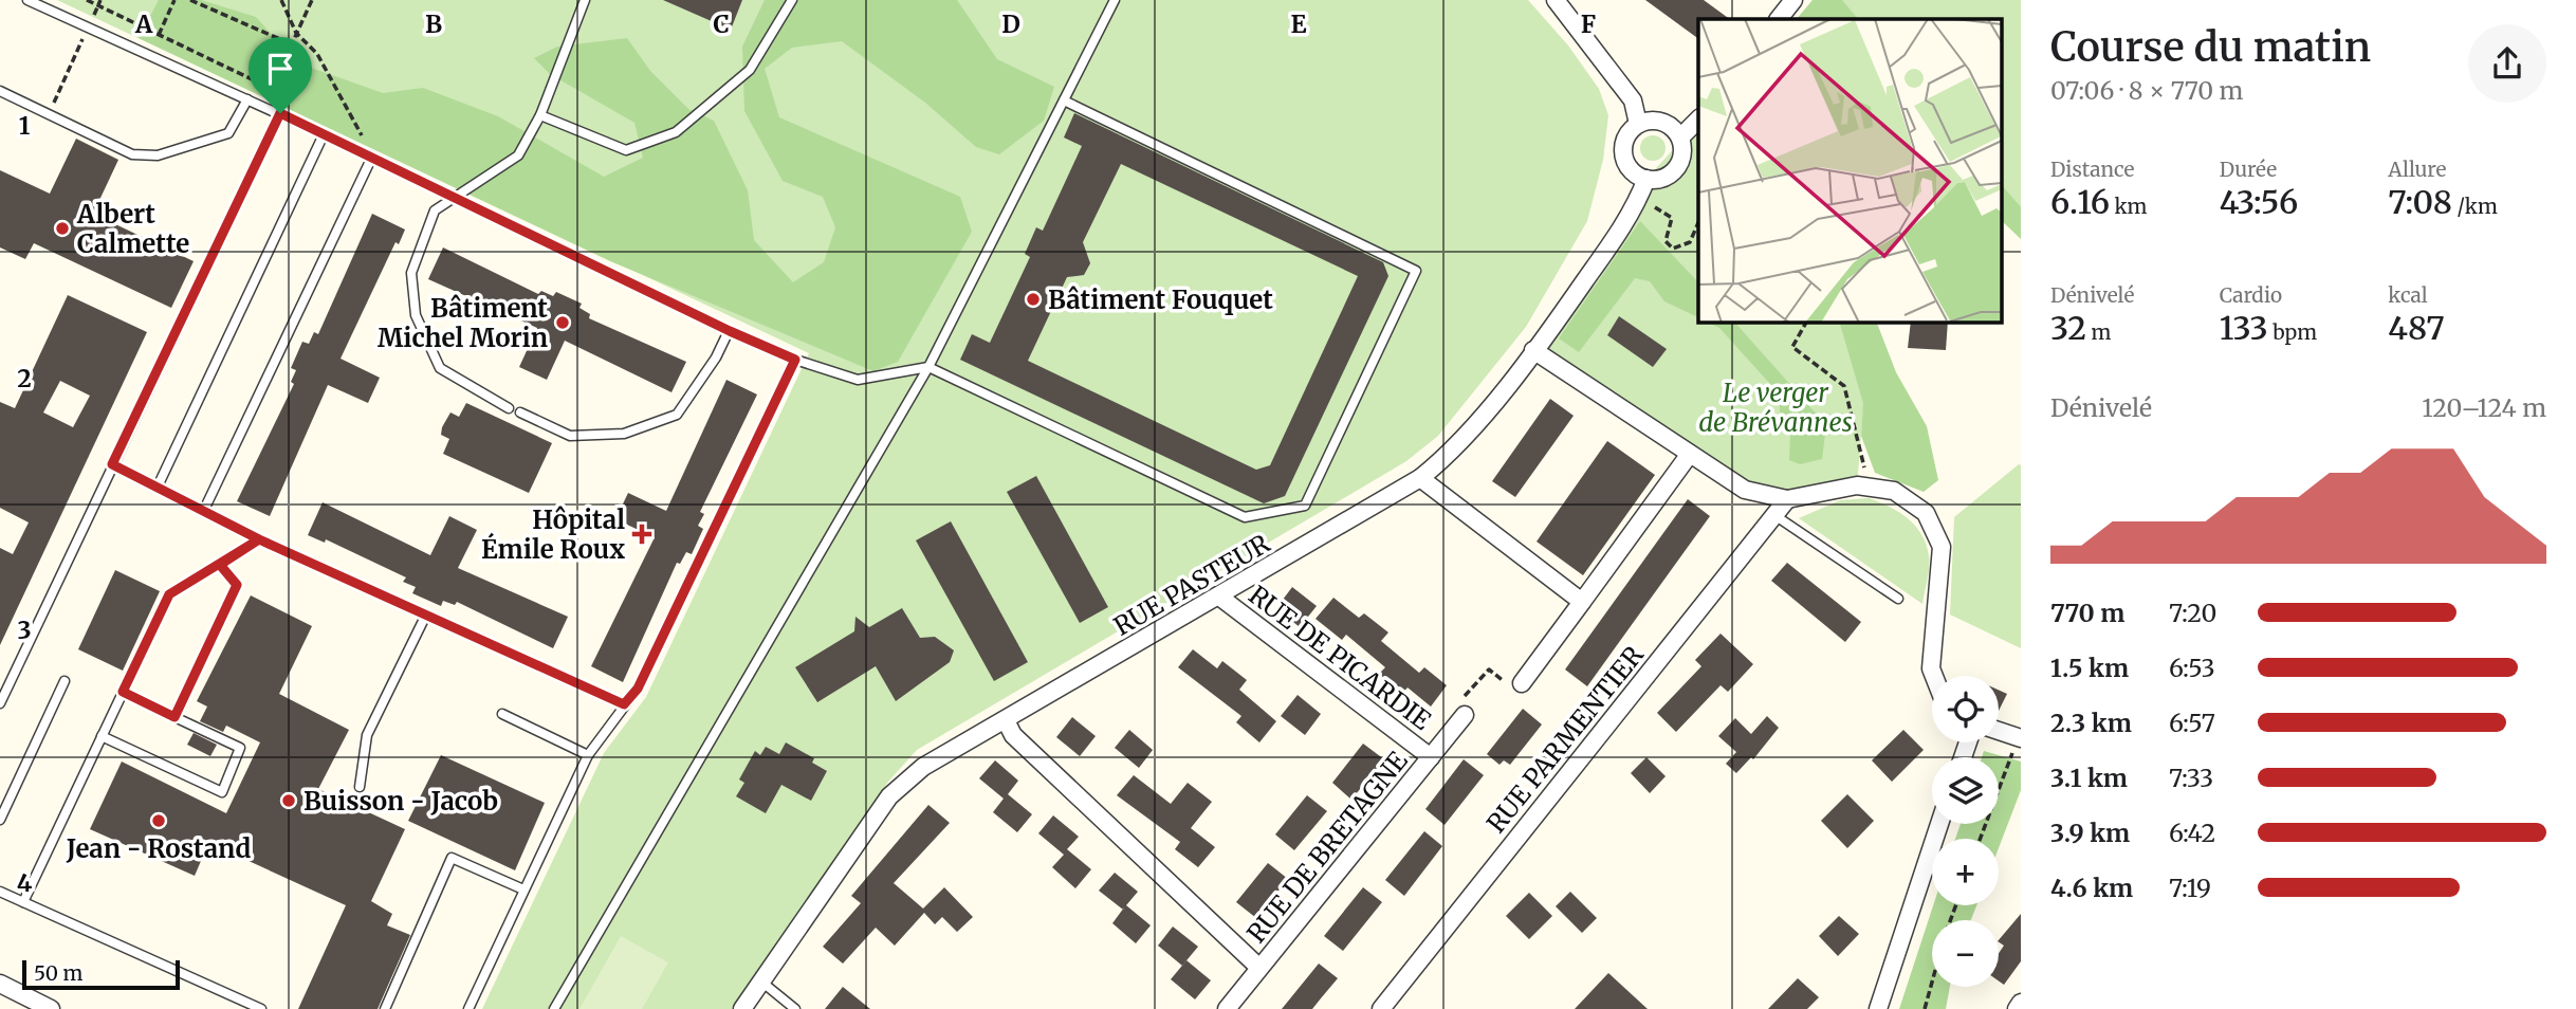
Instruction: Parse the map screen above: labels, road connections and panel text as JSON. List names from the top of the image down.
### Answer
{
  "streets": {
    "street": [
      "RUE PASTEUR",
      "RUE DE PICARDIE",
      "RUE PARMENTIER",
      "RUE DE BRETAGNE"
    ]
  },
  "crossings": [
    ["RUE PASTEUR", "RUE DE PICARDIE"],
    ["RUE DE PICARDIE", "RUE DE BRETAGNE"]
  ],
  "parks": ["Le verger de Brévannes"],
  "places": {
    "other": [
      "Albert Calmette",
      "Bâtiment Fouquet",
      "Bâtiment Michel Morin",
      "Buisson - Jacob",
      "Jean - Rostand"
    ],
    "health": ["Hôpital Émile Roux"]
  },
  "scale_bar": "50 m",
  "page": {
    "heading": ["Course du matin", "07:06 · 8 × 770 m"],
    "stats": [
      ["Distance", "6.16 km"],
      ["Durée", "43:56"],
      ["Allure", "7:08 /km"],
      ["Dénivelé", "32 m"],
      ["Cardio", "133 bpm"],
      ["kcal", "487"]
    ],
    "chart": ["Dénivelé", "120–124 m"],
    "list": [
      {
        "name": "770 m",
        "note": "7:20"
      },
      {
        "name": "1.5 km",
        "note": "6:53"
      },
      {
        "name": "2.3 km",
        "note": "6:57"
      },
      {
        "name": "3.1 km",
        "note": "7:33"
      },
      {
        "name": "3.9 km",
        "note": "6:42"
      },
      {
        "name": "4.6 km",
        "note": "7:19"
      }
    ],
    "map_buttons": ["+", "−"],
    "scale": "50 m"
  },
  "grid": {
    "columns": [
      "A",
      "B",
      "C",
      "D",
      "E",
      "F"
    ],
    "rows": [
      "1",
      "2",
      "3",
      "4"
    ]
  }
}
